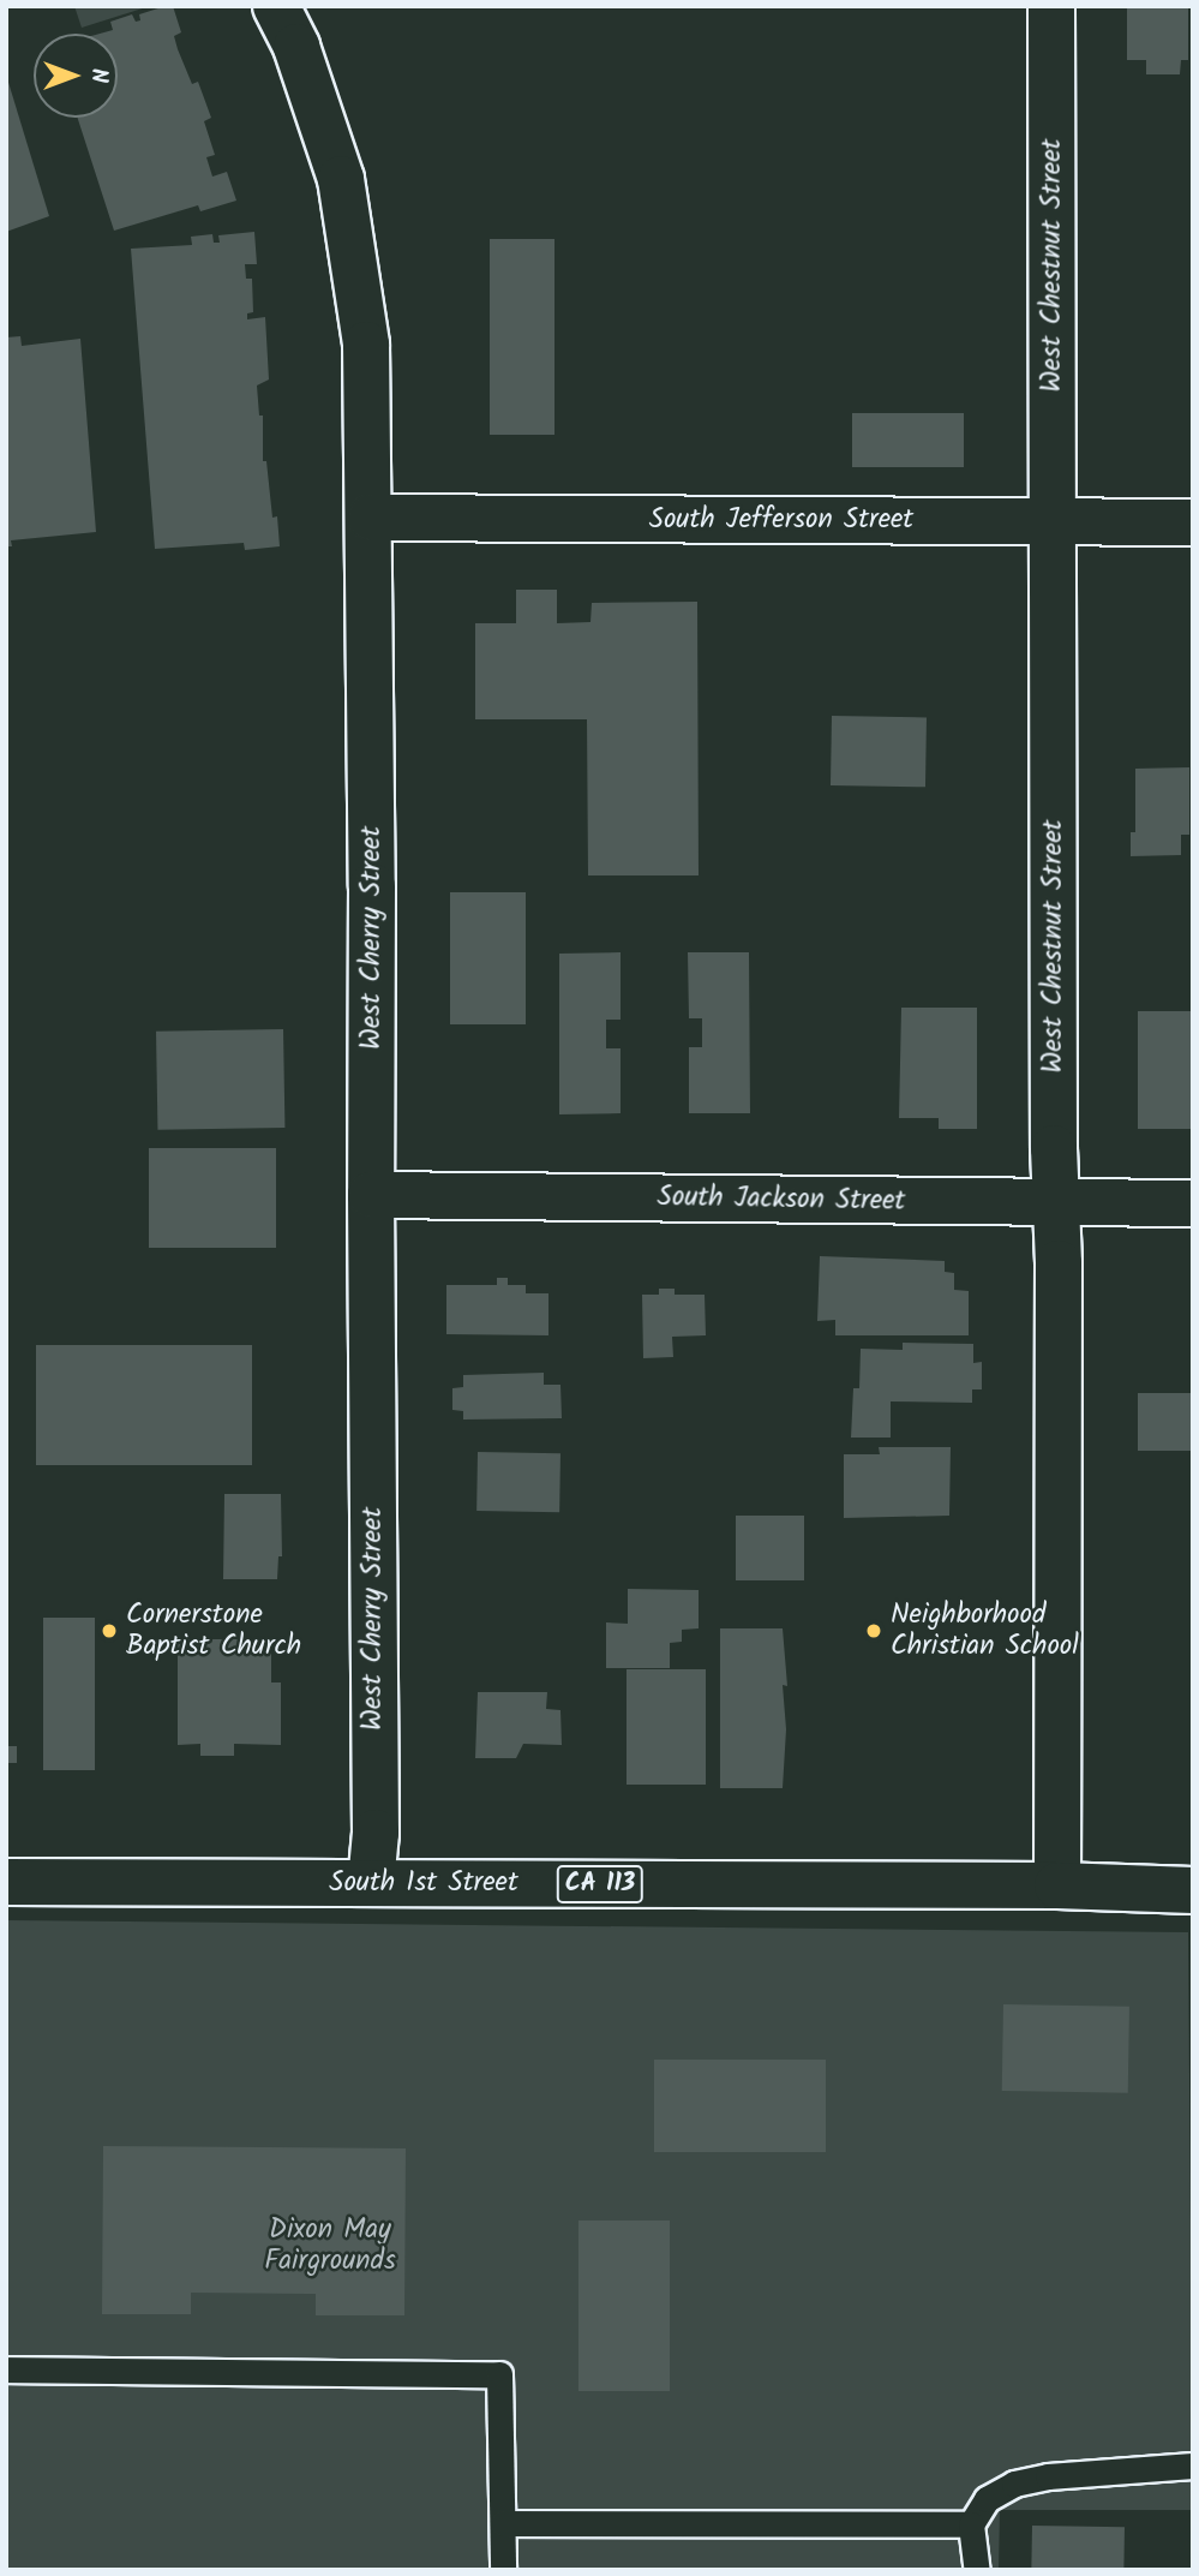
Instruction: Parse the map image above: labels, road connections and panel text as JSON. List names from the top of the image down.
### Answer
{
  "streets": {
    "street": [
      "West Chestnut Street",
      "South Jefferson Street",
      "West Cherry Street",
      "South Jackson Street",
      "South 1st Street",
      "CA 113"
    ]
  },
  "crossings": [
    ["West Chestnut Street", "South Jefferson Street"],
    ["West Chestnut Street", "South Jackson Street"],
    ["West Chestnut Street", "South 1st Street"],
    ["South Jefferson Street", "West Cherry Street"],
    ["West Cherry Street", "South Jackson Street"],
    ["West Cherry Street", "South 1st Street"]
  ],
  "parks": ["Dixon May Fairgrounds"],
  "places": ["Cornerstone Baptist Church", "Neighborhood Christian School"],
  "north": "right"
}
